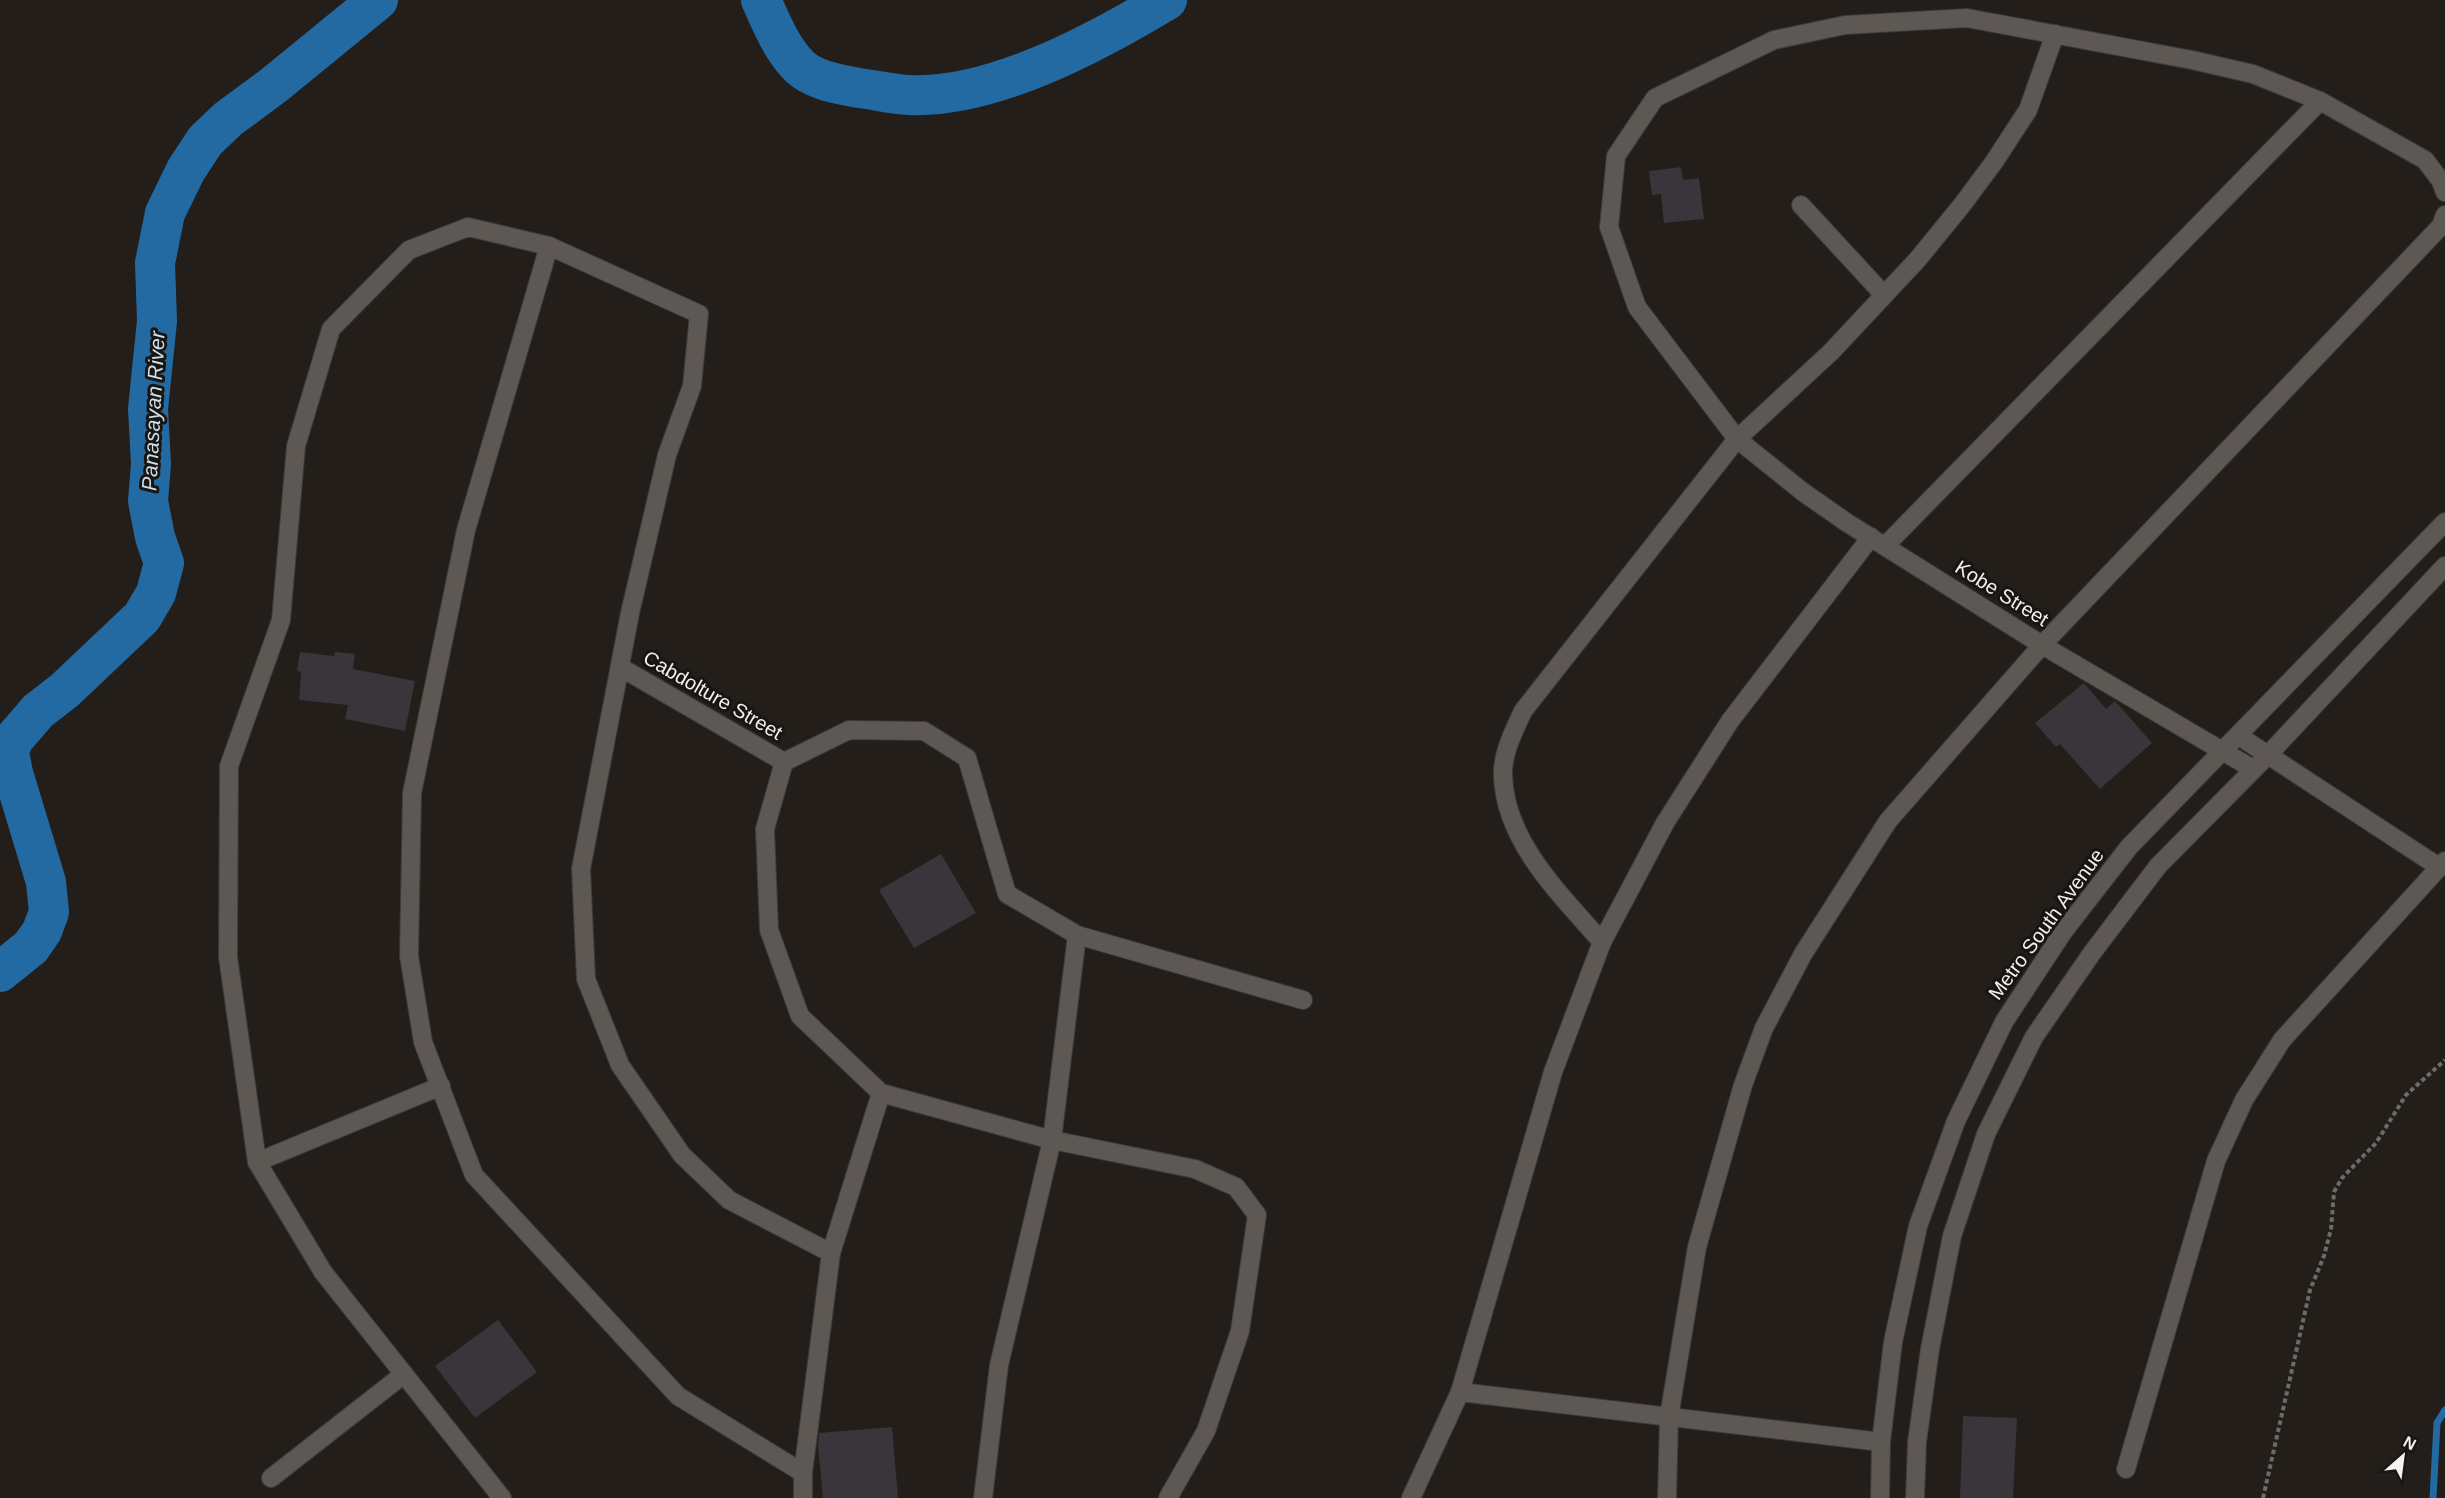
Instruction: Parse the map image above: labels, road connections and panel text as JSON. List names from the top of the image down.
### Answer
{
  "streets": {
    "street": ["Kobe Street", "Cabdolture Street", "Metro South Avenue"]
  },
  "crossings": [
    ["Kobe Street", "Metro South Avenue"]
  ],
  "water": ["Panasayan River"],
  "north": "top right"
}
